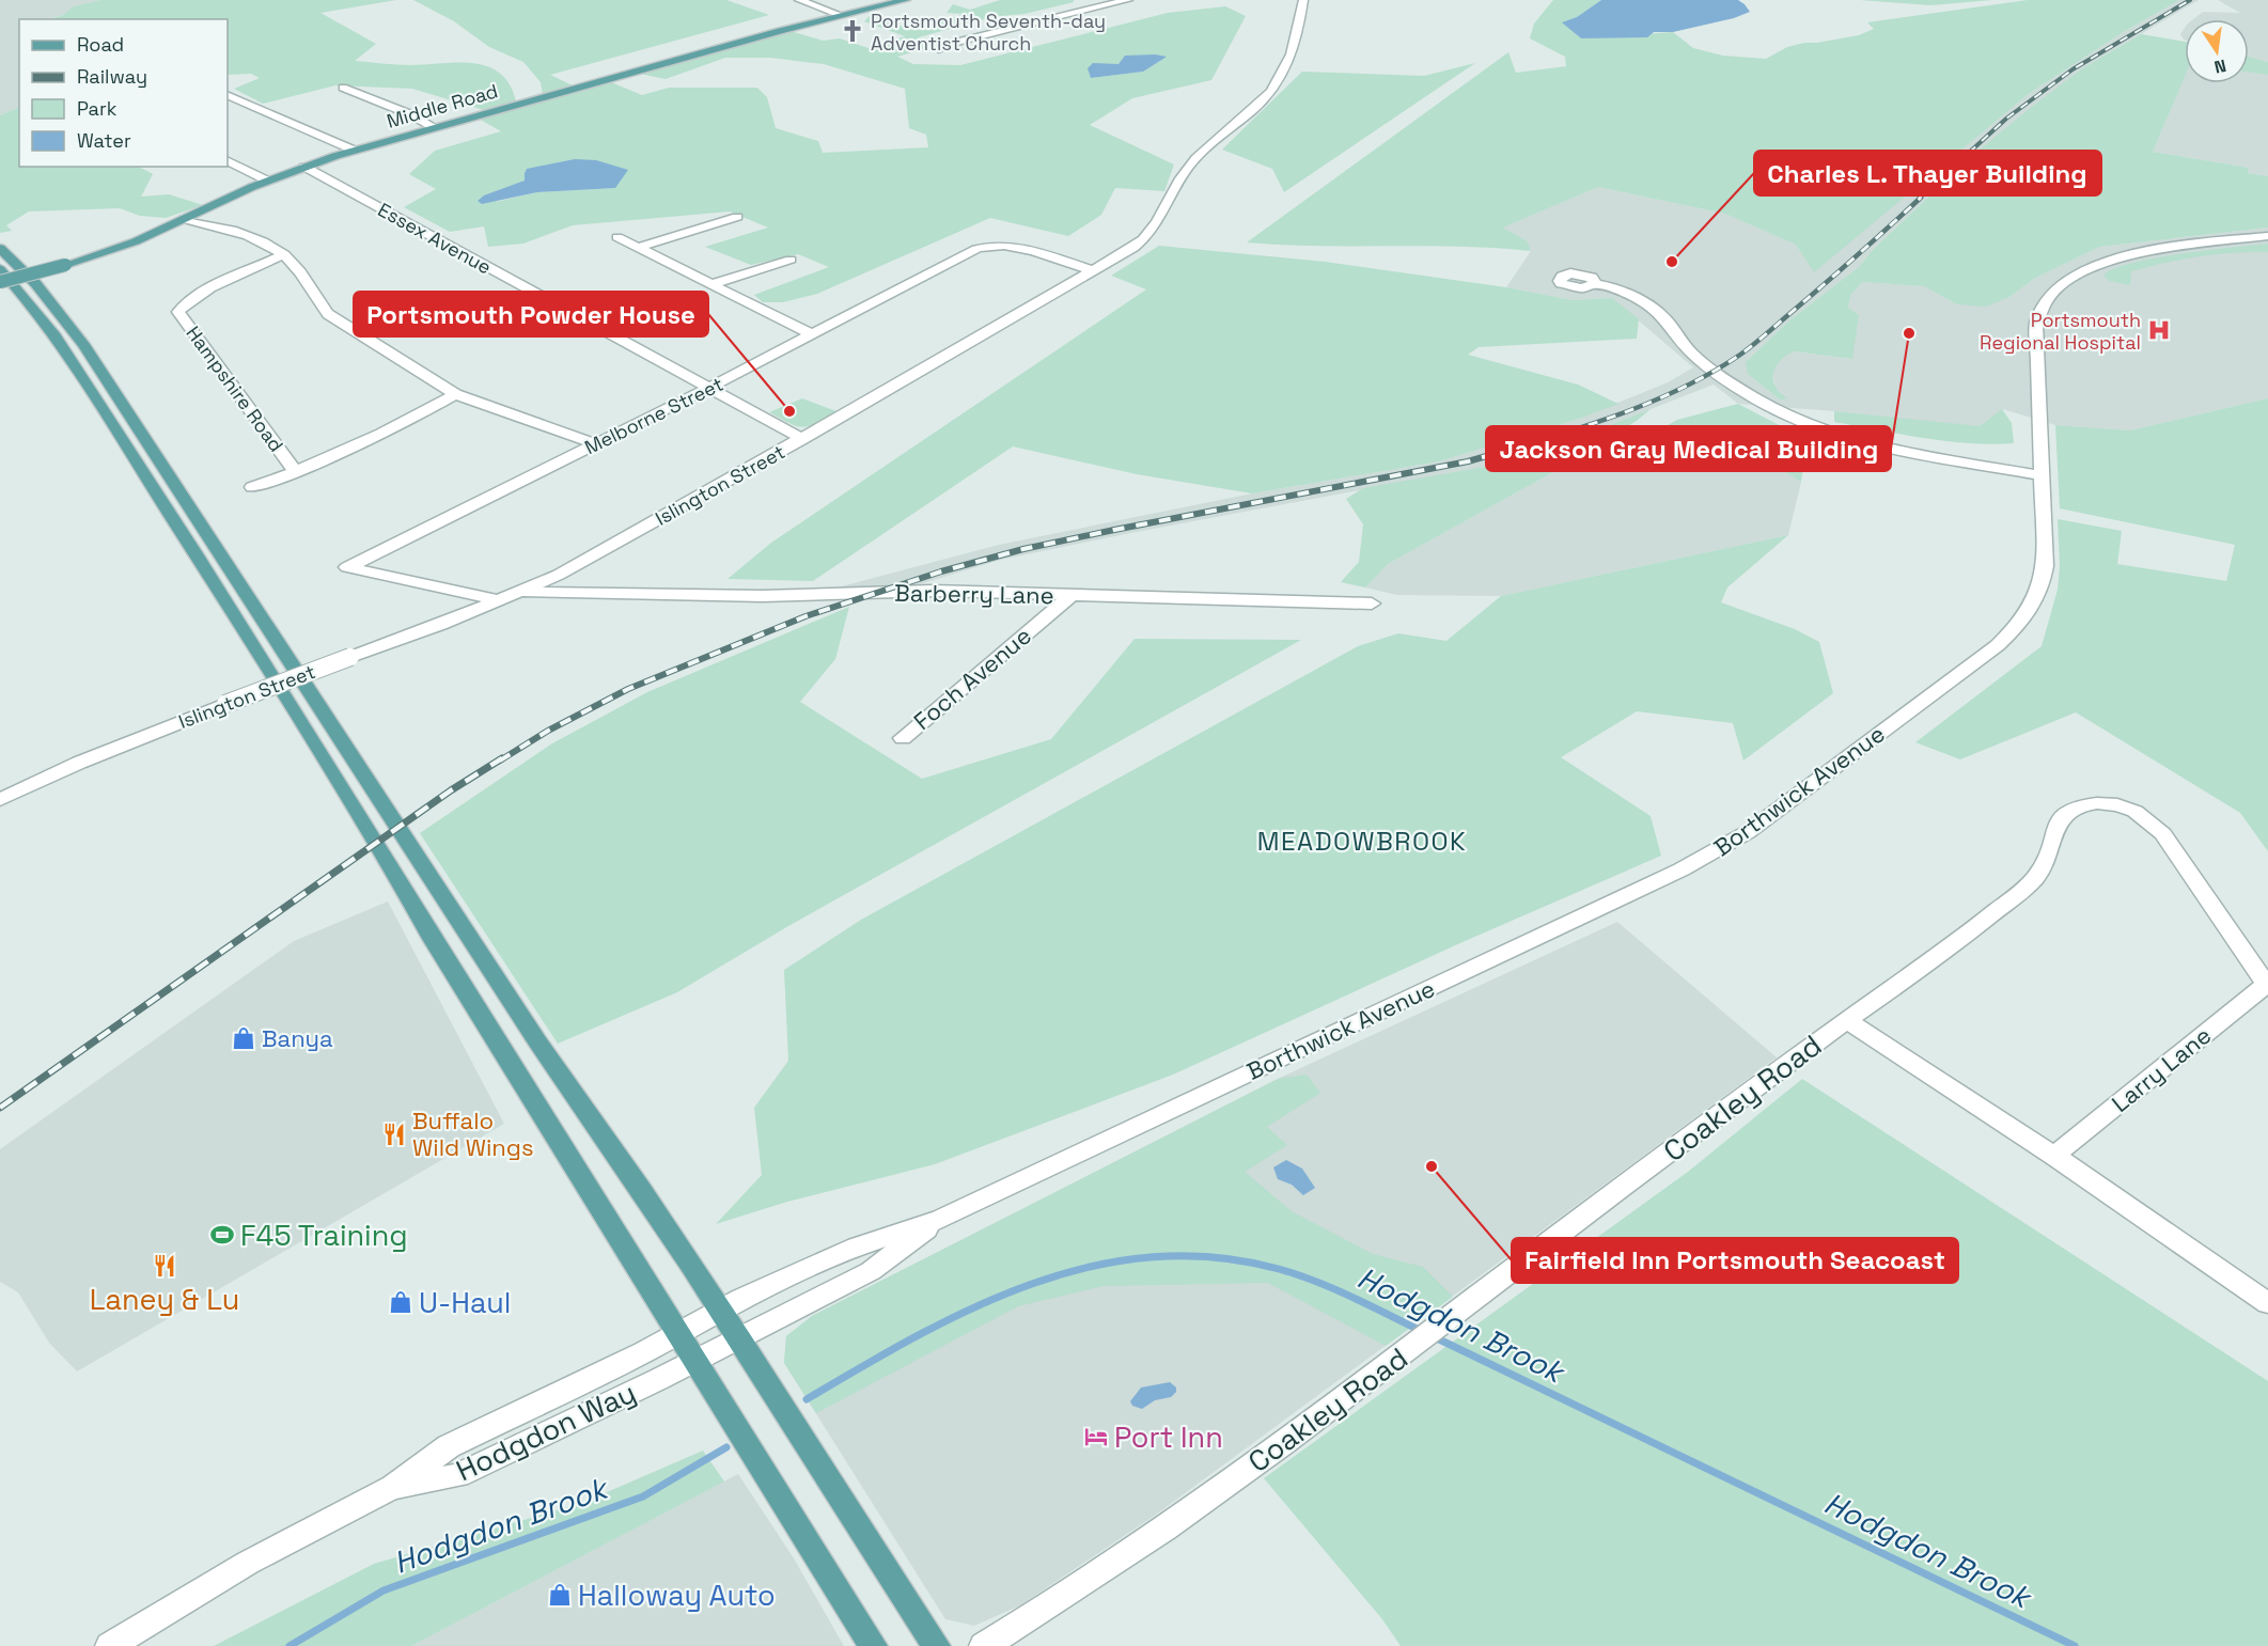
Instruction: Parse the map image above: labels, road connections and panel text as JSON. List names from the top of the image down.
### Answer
{
  "streets": {
    "main road": ["Middle Road"],
    "street": [
      "Essex Avenue",
      "Hampshire Road",
      "Melborne Street",
      "Islington Street",
      "Barberry Lane",
      "Foch Avenue",
      "Borthwick Avenue",
      "Larry Lane",
      "Coakley Road",
      "Hodgdon Way"
    ]
  },
  "crossings": [
    ["Middle Road", "Essex Avenue"],
    ["Essex Avenue", "Melborne Street"],
    ["Essex Avenue", "Islington Street"],
    ["Melborne Street", "Islington Street"],
    ["Islington Street", "Barberry Lane"],
    ["Barberry Lane", "Foch Avenue"],
    ["Borthwick Avenue", "Hodgdon Way"],
    ["Larry Lane", "Coakley Road"]
  ],
  "districts": ["MEADOWBROOK"],
  "water": ["Hodgdon Brook"],
  "places": {
    "church": ["Portsmouth Seventh-day Adventist Church"],
    "other": [
      "Charles L. Thayer Building",
      "Jackson Gray Medical Building",
      "Portsmouth Powder House",
      "Fairfield Inn Portsmouth Seacoast"
    ],
    "hospital": ["Portsmouth Regional Hospital"],
    "shop": ["Banya", "U-Haul", "Halloway Auto"],
    "restaurant": ["Buffalo Wild Wings", "Laney & Lu"],
    "sports": ["F45 Training"],
    "hotel": ["Port Inn"]
  },
  "legend": [
    "Road",
    "Railway",
    "Park",
    "Water"
  ],
  "north": "bottom"
}
